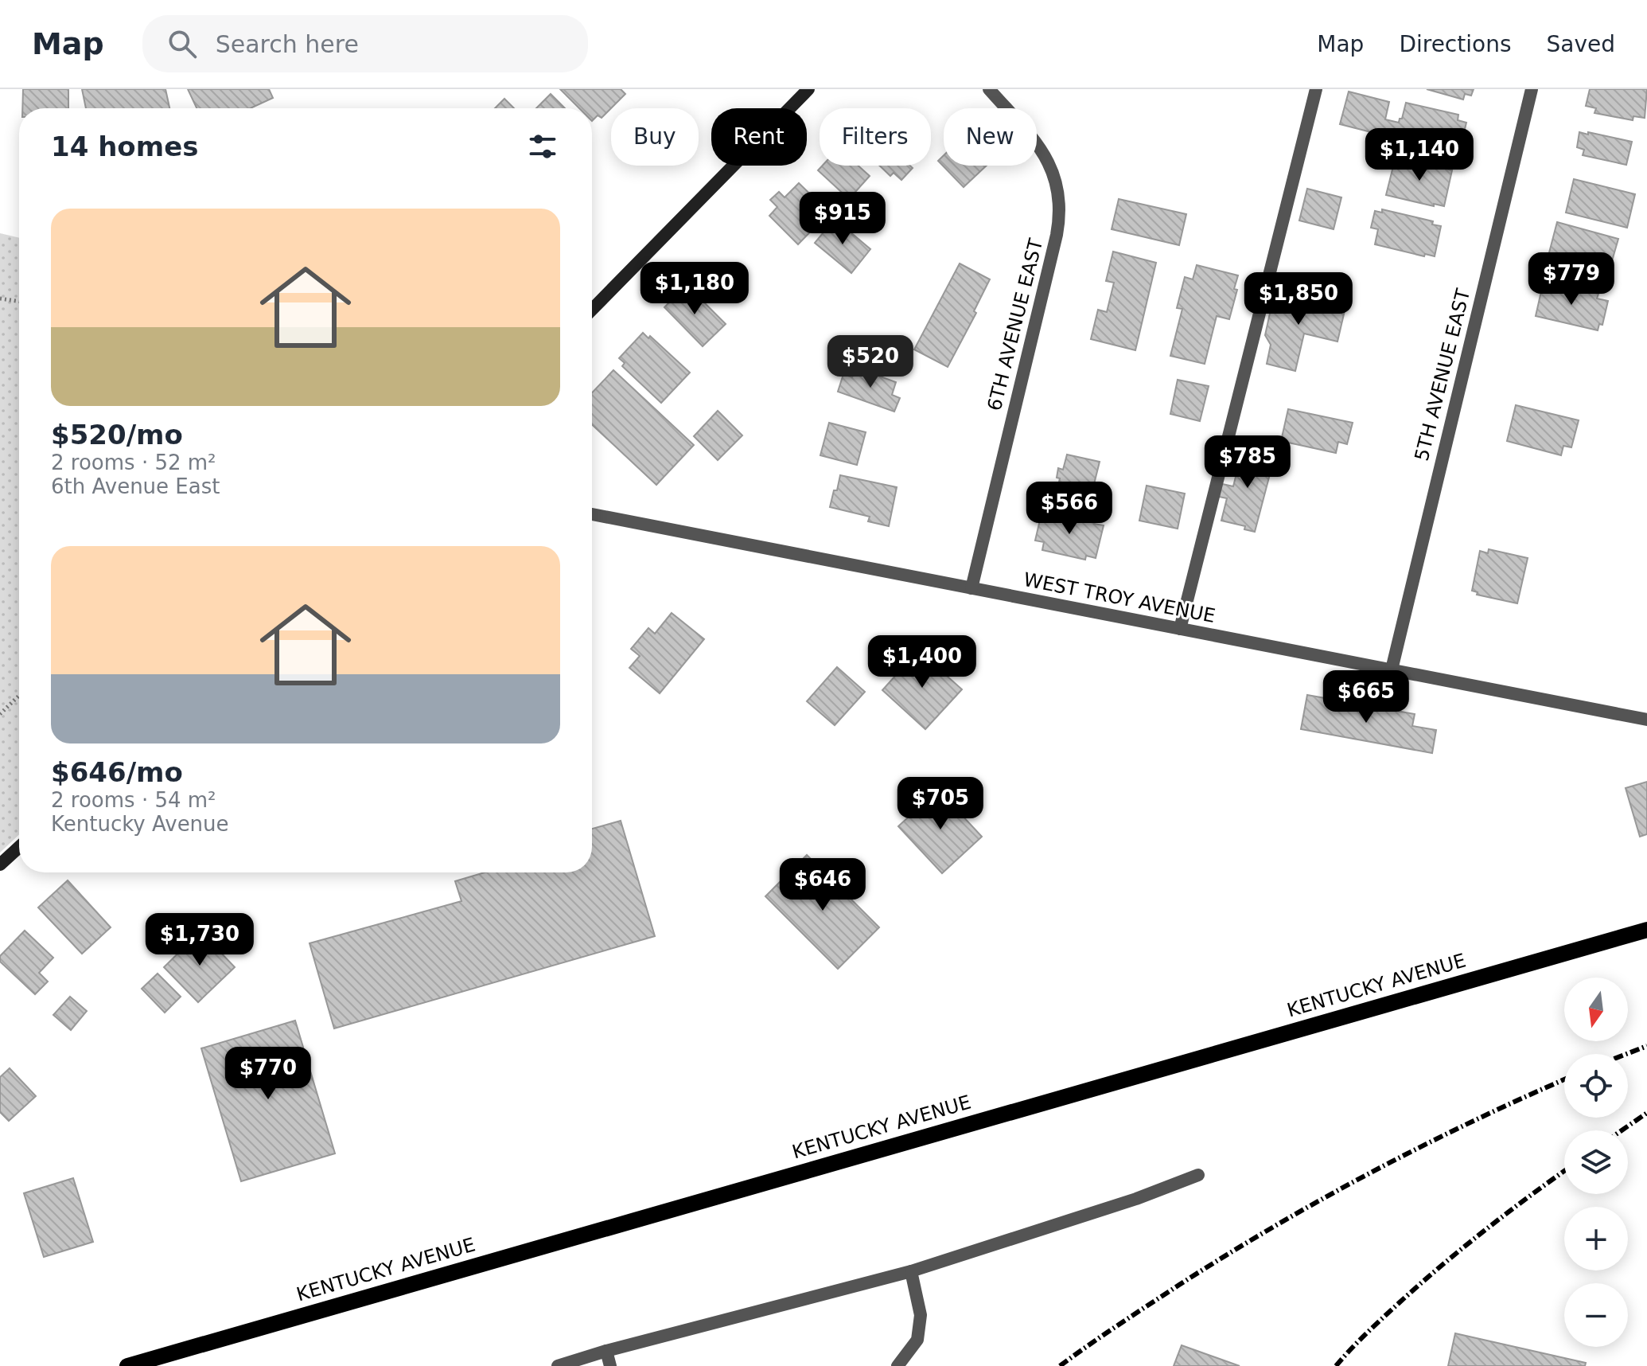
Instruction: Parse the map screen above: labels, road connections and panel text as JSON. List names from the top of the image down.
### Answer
{
  "streets": {
    "main road": ["KENTUCKY AVENUE"],
    "street": ["6TH AVENUE EAST", "5TH AVENUE EAST", "WEST TROY AVENUE"]
  },
  "crossings": [
    ["6TH AVENUE EAST", "WEST TROY AVENUE"],
    ["5TH AVENUE EAST", "WEST TROY AVENUE"]
  ],
  "north": "bottom",
  "page": {
    "header": "Map",
    "search": "Search here",
    "nav": ["Map", "Directions", "Saved"],
    "chip": [
      "Buy",
      "Rent",
      "Filters",
      "New"
    ],
    "heading": "14 homes",
    "price": [
      "$1,140",
      "$915",
      "$779",
      "$1,180",
      "$1,850",
      "$520",
      "$785",
      "$566",
      "$1,400",
      "$665",
      "$705",
      "$646",
      "$1,730",
      "$770"
    ],
    "list": [
      {
        "name": "$520/mo",
        "note": "2 rooms · 52 m² · 6th Avenue East"
      },
      {
        "name": "$646/mo",
        "note": "2 rooms · 54 m² · Kentucky Avenue"
      }
    ],
    "map_buttons": ["+", "−"]
  }
}
